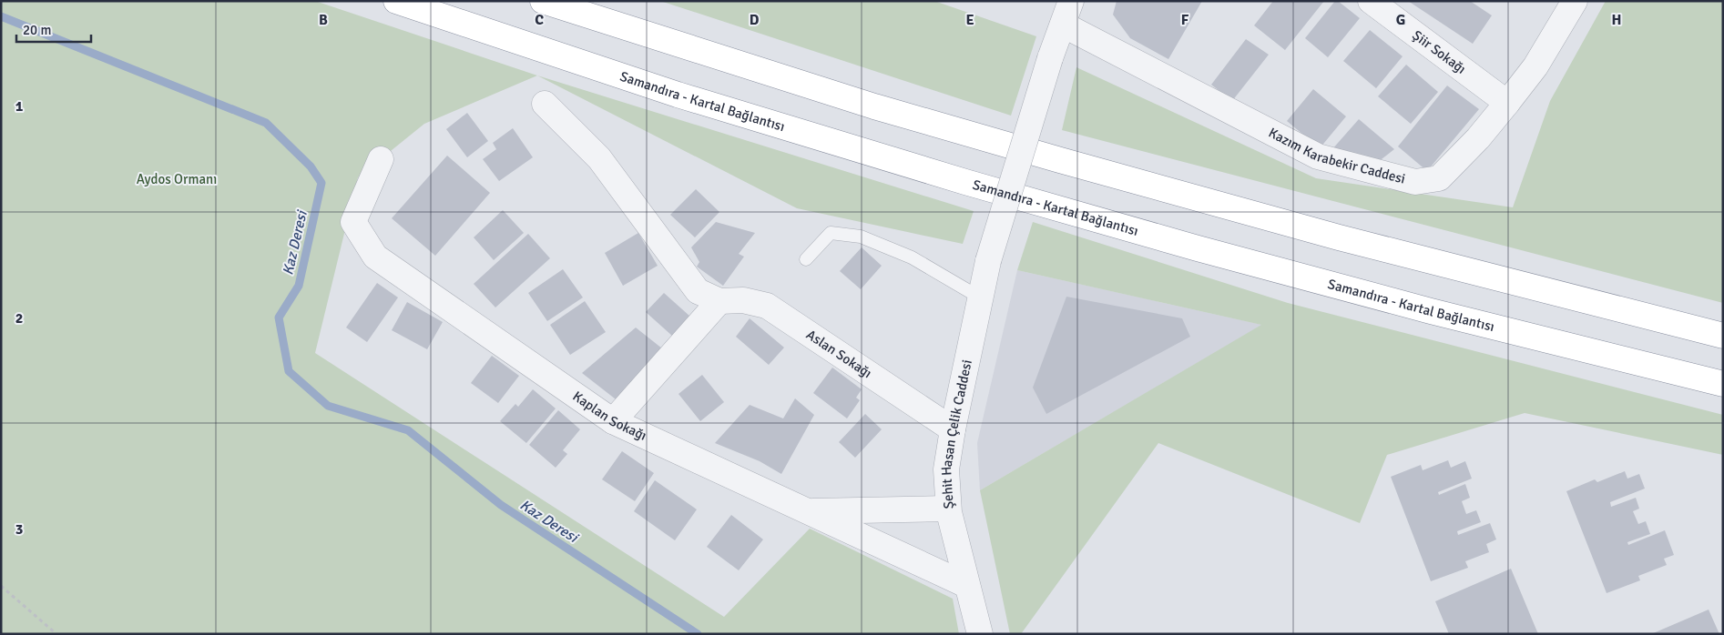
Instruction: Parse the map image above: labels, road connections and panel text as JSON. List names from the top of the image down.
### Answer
{
  "streets": {
    "highway": ["Samandıra - Kartal Bağlantısı"],
    "street": [
      "Şiir Sokağı",
      "Kazım Karabekir Caddesi",
      "Aslan Sokağı",
      "Kaplan Sokağı",
      "Şehit Hasan Çelik Caddesi"
    ]
  },
  "crossings": [
    ["Şiir Sokağı", "Kazım Karabekir Caddesi"],
    ["Kazım Karabekir Caddesi", "Şehit Hasan Çelik Caddesi"],
    ["Aslan Sokağı", "Şehit Hasan Çelik Caddesi"],
    ["Kaplan Sokağı", "Şehit Hasan Çelik Caddesi"]
  ],
  "water": ["Kaz Deresi"],
  "parks": ["Aydos Ormanı"],
  "scale_bar": "20 m",
  "grid": {
    "columns": [
      "B",
      "C",
      "D",
      "E",
      "F",
      "G",
      "H"
    ],
    "rows": ["1", "2", "3"]
  }
}
